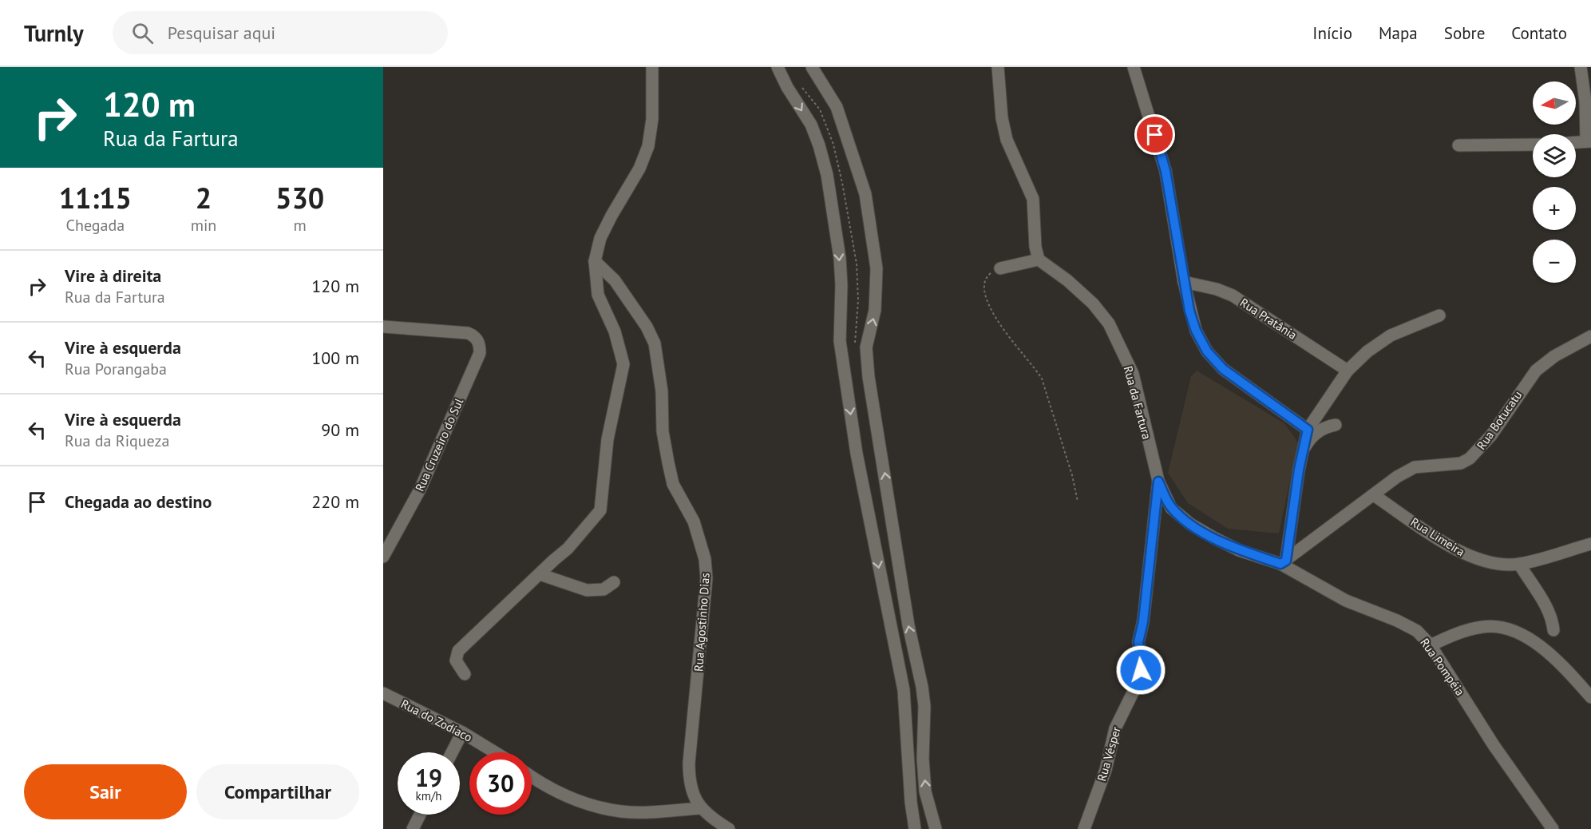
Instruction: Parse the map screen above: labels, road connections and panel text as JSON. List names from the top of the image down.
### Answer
{
  "streets": {
    "street": [
      "Rua Pratânia",
      "Rua da Fartura",
      "Rua Botucatu",
      "Rua Cruzeiro do Sul",
      "Rua Limeira",
      "Rua Agostinho Dias",
      "Rua Pompéia",
      "Rua do Zodíaco",
      "Rua Vésper"
    ]
  },
  "crossings": [
    ["Rua da Fartura", "Rua Botucatu"],
    ["Rua da Fartura", "Rua Pompéia"],
    ["Rua da Fartura", "Rua Vésper"],
    ["Rua Botucatu", "Rua Limeira"],
    ["Rua Botucatu", "Rua Pompéia"]
  ],
  "north": "left",
  "page": {
    "header": "Turnly",
    "search": "Pesquisar aqui",
    "nav": [
      "Início",
      "Mapa",
      "Sobre",
      "Contato"
    ],
    "turn": ["120 m", "Rua da Fartura"],
    "map_buttons": ["+", "−"],
    "eta": [
      "11:15",
      "Chegada",
      "2",
      "min",
      "530",
      "m"
    ],
    "list": [
      {
        "name": "Vire à direita",
        "note": "Rua da Fartura",
        "value": "120 m"
      },
      {
        "name": "Vire à esquerda",
        "note": "Rua Porangaba",
        "value": "100 m"
      },
      {
        "name": "Vire à esquerda",
        "note": "Rua da Riqueza",
        "value": "90 m"
      },
      {
        "name": "Chegada ao destino",
        "value": "220 m"
      }
    ],
    "speed": "19 km/h",
    "limit": "30",
    "buttons": ["Sair", "Compartilhar"]
  }
}
